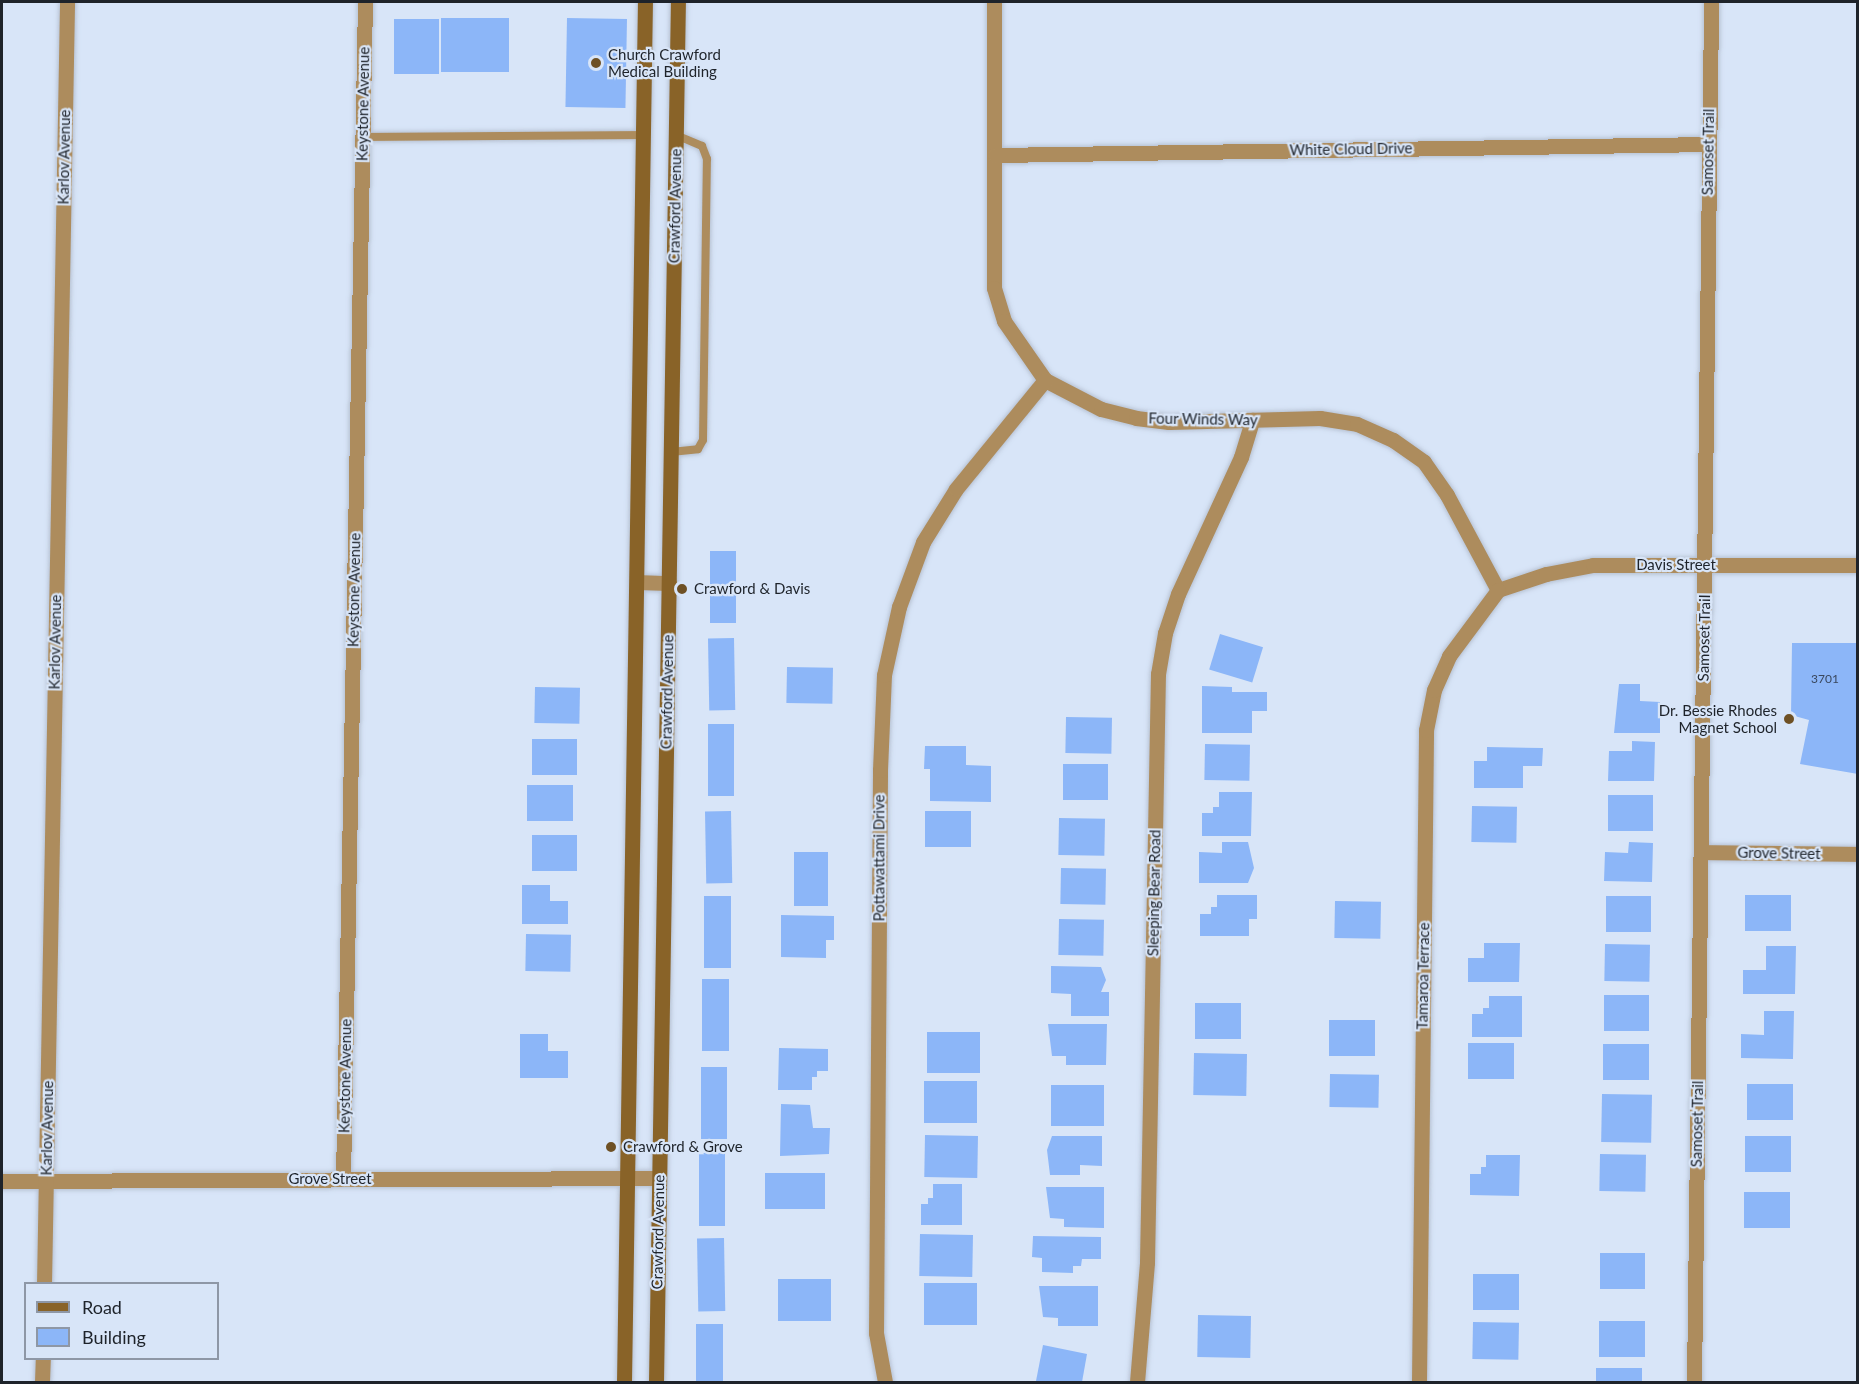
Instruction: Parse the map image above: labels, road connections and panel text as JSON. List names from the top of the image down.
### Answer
{
  "streets": {
    "main road": ["Crawford Avenue"],
    "street": [
      "Keystone Avenue",
      "White Cloud Drive",
      "Samoset Trail",
      "Karlov Avenue",
      "Four Winds Way",
      "Davis Street",
      "Grove Street",
      "Pottawattami Drive",
      "Sleeping Bear Road",
      "Tamaroa Terrace"
    ]
  },
  "crossings": [
    ["Keystone Avenue", "Grove Street"],
    ["White Cloud Drive", "Samoset Trail"],
    ["White Cloud Drive", "Four Winds Way"],
    ["Samoset Trail", "Davis Street"],
    ["Samoset Trail", "Grove Street"],
    ["Karlov Avenue", "Grove Street"],
    ["Crawford Avenue", "Grove Street"],
    ["Four Winds Way", "Davis Street"],
    ["Four Winds Way", "Pottawattami Drive"],
    ["Four Winds Way", "Sleeping Bear Road"],
    ["Four Winds Way", "Tamaroa Terrace"],
    ["Davis Street", "Tamaroa Terrace"]
  ],
  "places": [
    "Church Crawford Medical Building",
    "Crawford & Davis",
    "Dr. Bessie Rhodes Magnet School",
    "Crawford & Grove"
  ],
  "house_numbers": ["3701"],
  "legend": ["Road", "Building"]
}
